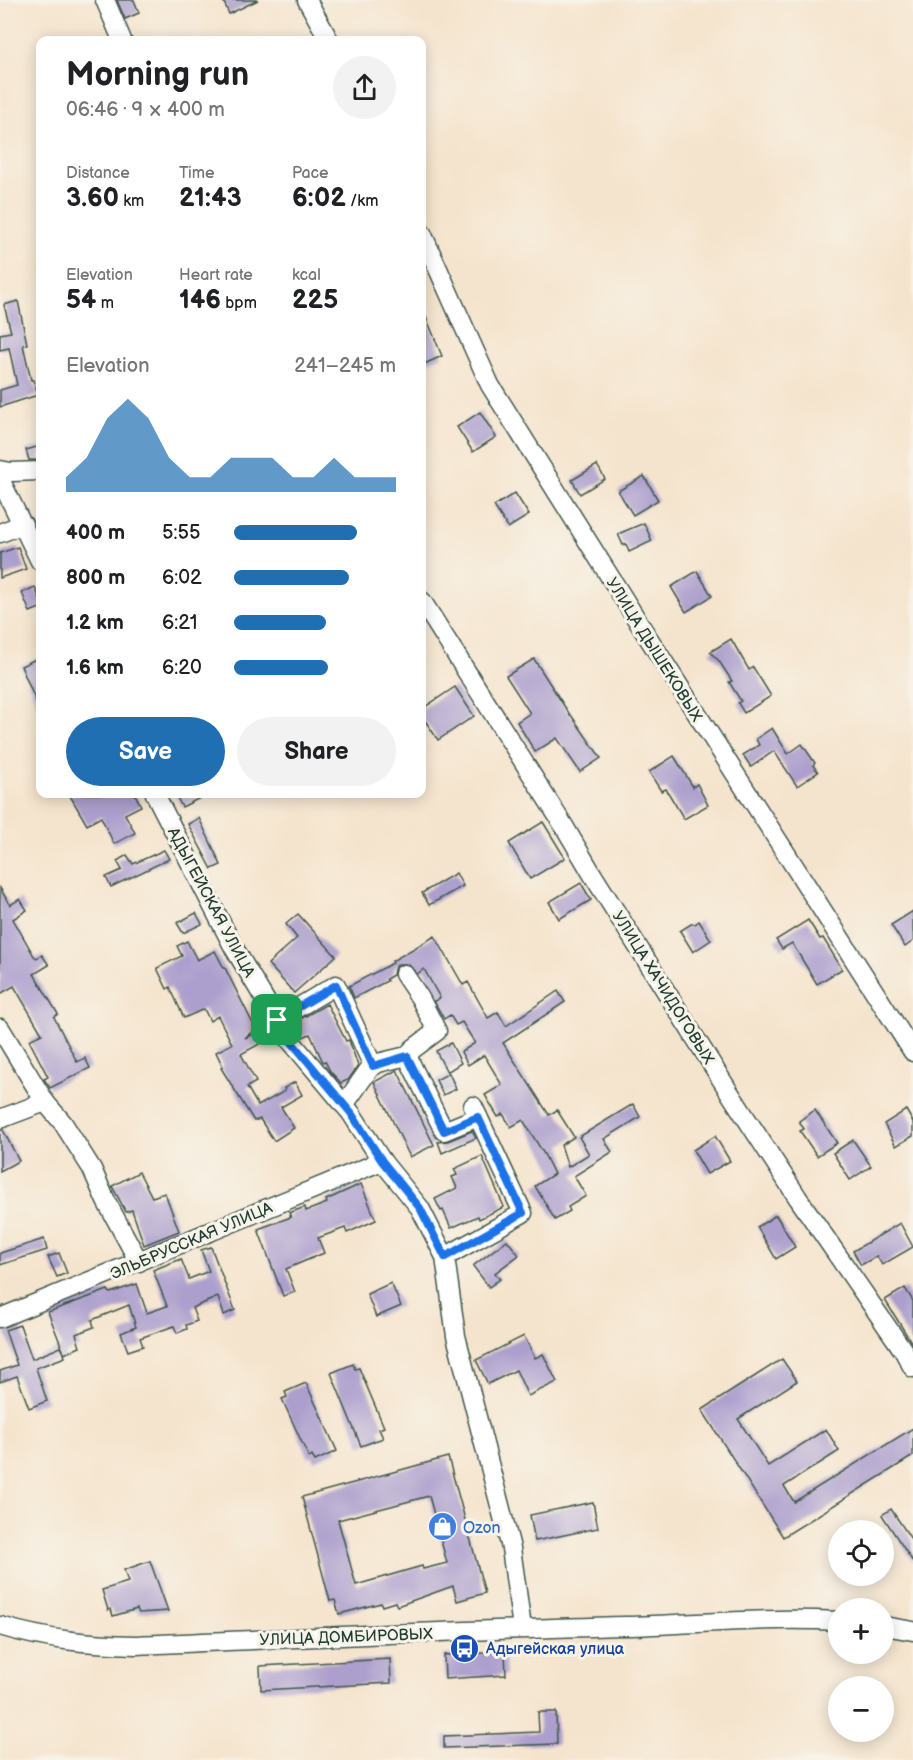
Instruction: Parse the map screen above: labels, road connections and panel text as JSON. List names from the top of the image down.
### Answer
{
  "streets": {
    "street": [
      "УЛИЦА ДЫШЕКОВЫХ",
      "АДЫГЕЙСКАЯ УЛИЦА",
      "УЛИЦА ХАЧИДОГОВЫХ",
      "ЭЛЬБРУССКАЯ УЛИЦА",
      "УЛИЦА ДОМБИРОВЫХ"
    ]
  },
  "crossings": [
    ["АДЫГЕЙСКАЯ УЛИЦА", "ЭЛЬБРУССКАЯ УЛИЦА"],
    ["АДЫГЕЙСКАЯ УЛИЦА", "УЛИЦА ДОМБИРОВЫХ"]
  ],
  "places": {
    "shop": ["Ozon"],
    "bus stop": ["Адыгейская улица"]
  },
  "page": {
    "heading": ["Morning run", "06:46 · 9 × 400 m"],
    "stats": [
      ["Distance", "3.60 km"],
      ["Time", "21:43"],
      ["Pace", "6:02 /km"],
      ["Elevation", "54 m"],
      ["Heart rate", "146 bpm"],
      ["kcal", "225"]
    ],
    "chart": ["Elevation", "241–245 m"],
    "list": [
      {
        "name": "400 m",
        "note": "5:55"
      },
      {
        "name": "800 m",
        "note": "6:02"
      },
      {
        "name": "1.2 km",
        "note": "6:21"
      },
      {
        "name": "1.6 km",
        "note": "6:20"
      }
    ],
    "buttons": ["Save", "Share"],
    "map_buttons": ["+", "−"]
  }
}
